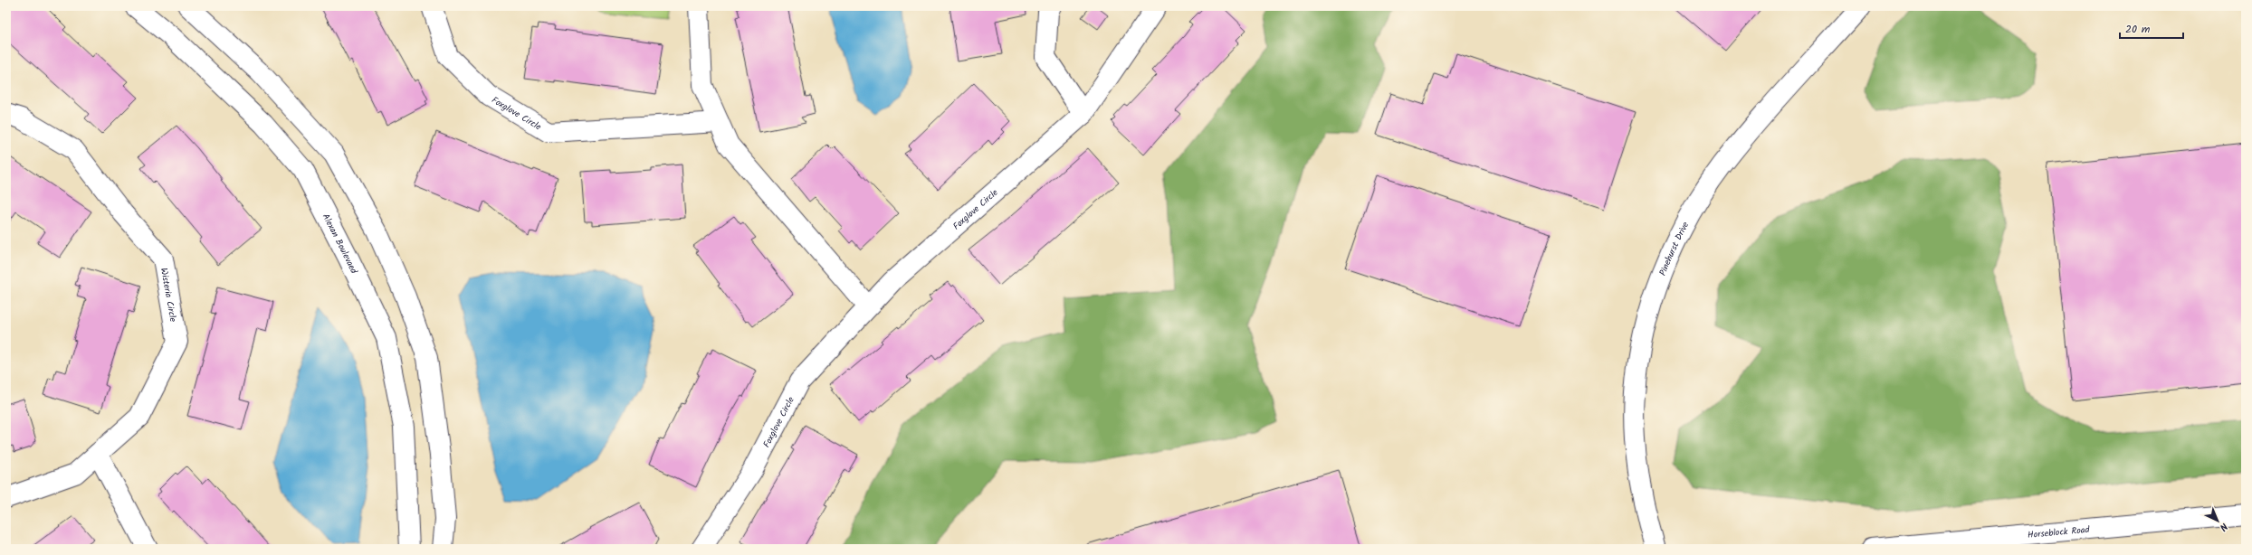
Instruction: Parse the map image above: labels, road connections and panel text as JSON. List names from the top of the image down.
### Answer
{
  "streets": {
    "street": [
      "Foxglove Circle",
      "Alexan Boulevaed",
      "Pinehurst Drive",
      "Wisteria Circle",
      "Horseblock Road"
    ]
  },
  "scale_bar": "20 m",
  "north": "bottom right"
}
